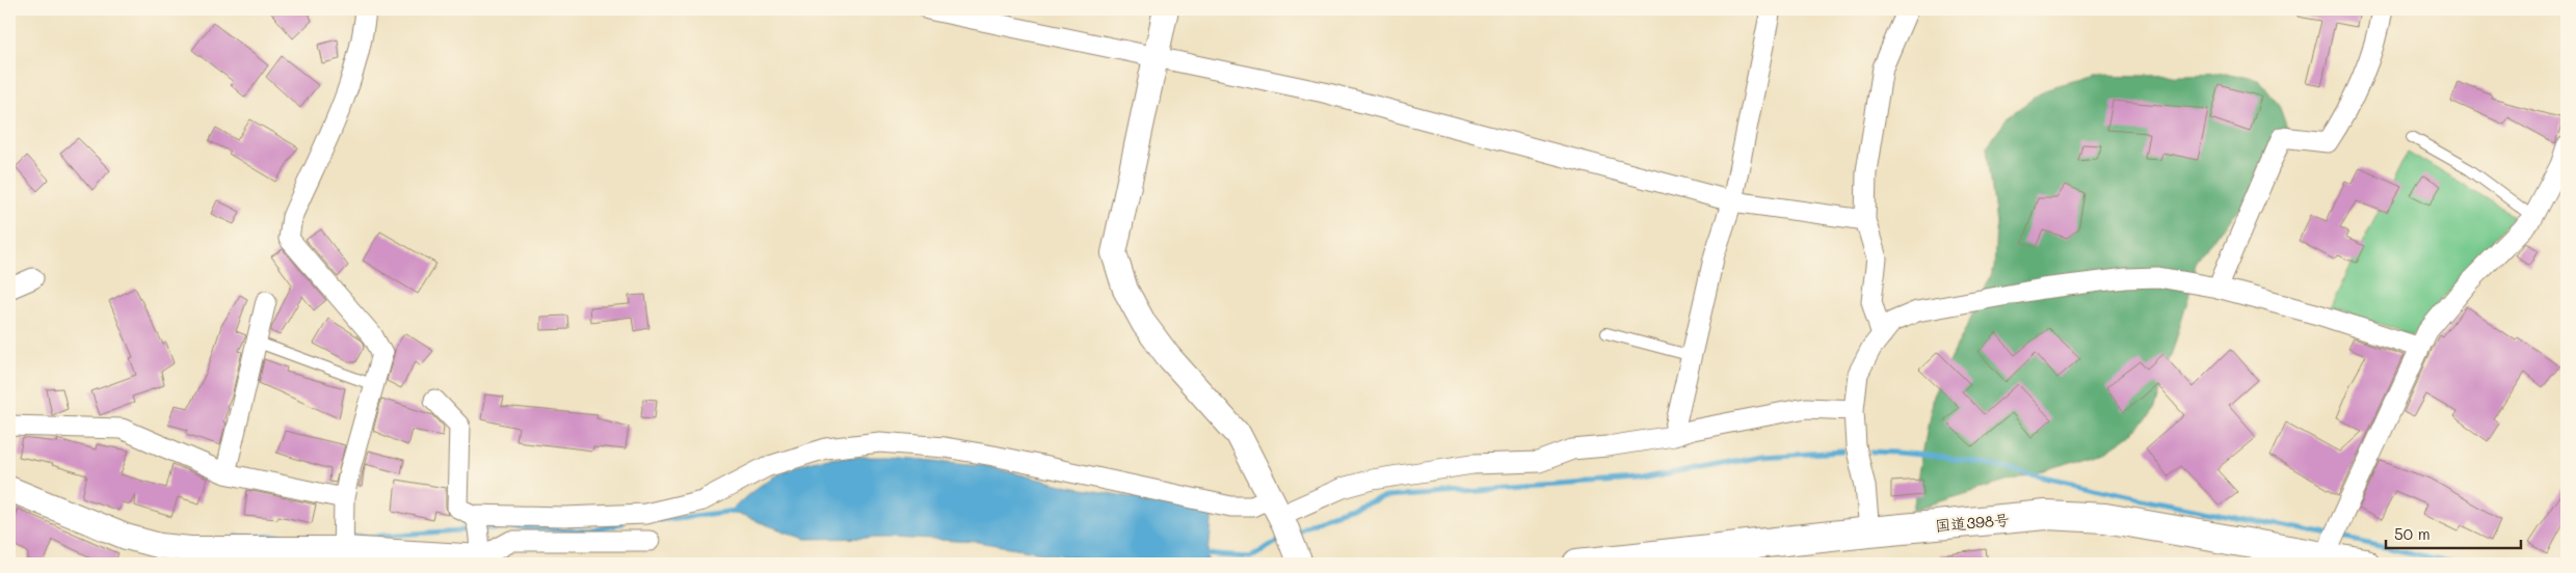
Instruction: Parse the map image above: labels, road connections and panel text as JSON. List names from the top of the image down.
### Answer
{
  "streets": {
    "highway": ["国道398号"]
  },
  "scale_bar": "50 m"
}
